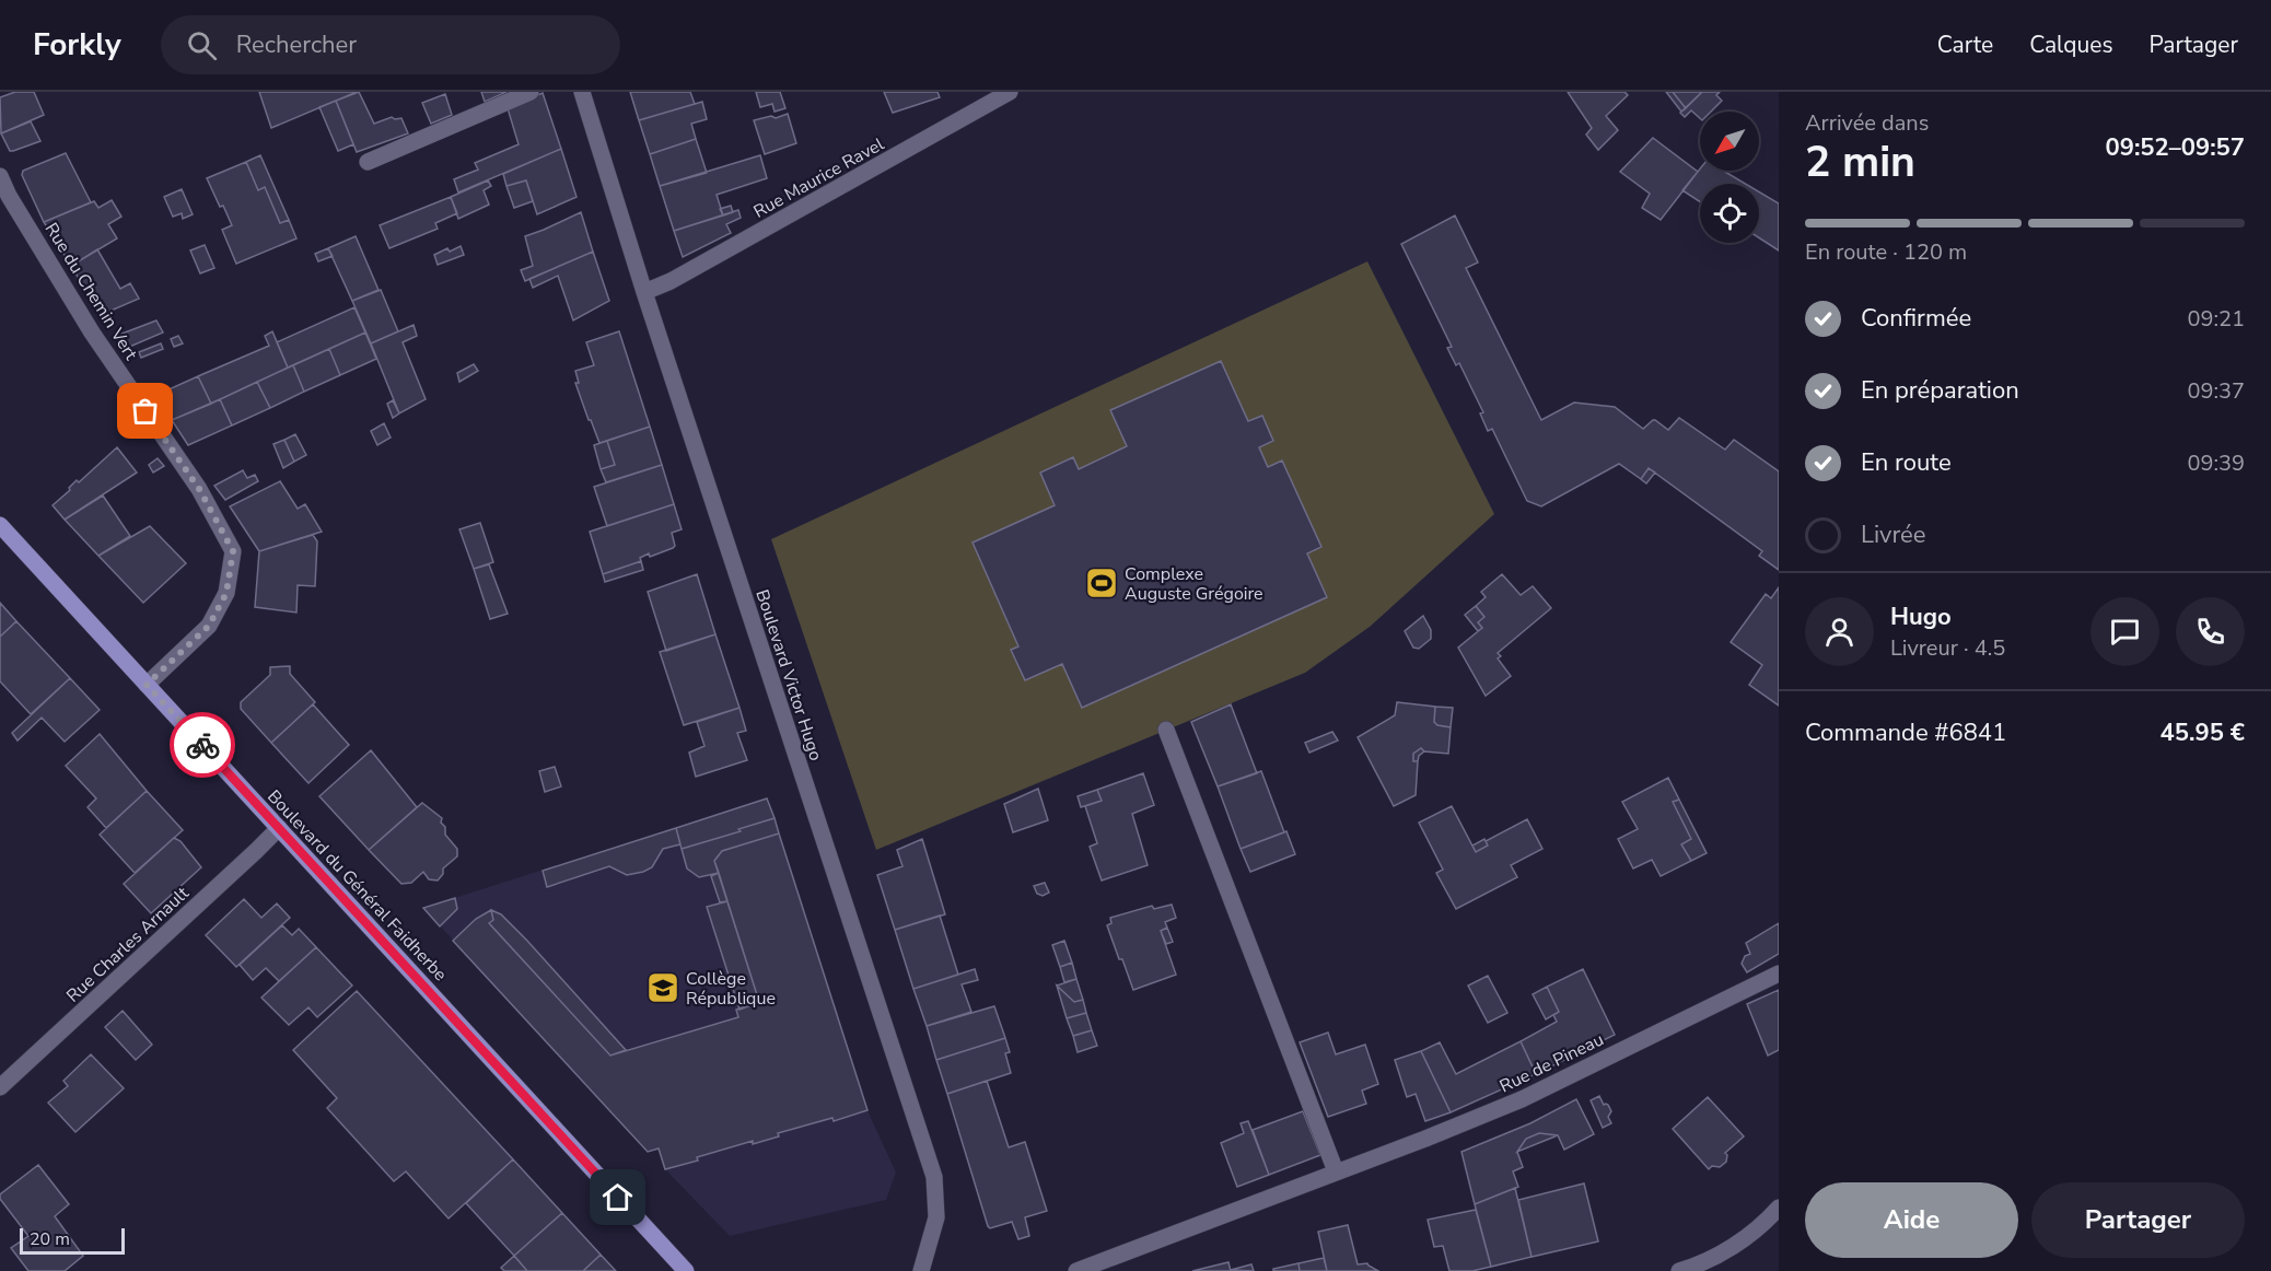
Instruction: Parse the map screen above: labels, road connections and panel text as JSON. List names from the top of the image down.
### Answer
{
  "streets": {
    "main road": ["Boulevard du Général Faidherbe"],
    "street": [
      "Rue Maurice Ravel",
      "Rue du Chemin Vert",
      "Boulevard Victor Hugo",
      "Rue Charles Arnault",
      "Rue de Pineau"
    ]
  },
  "crossings": [
    ["Rue Maurice Ravel", "Boulevard Victor Hugo"],
    ["Rue du Chemin Vert", "Boulevard du Général Faidherbe"],
    ["Boulevard du Général Faidherbe", "Rue Charles Arnault"]
  ],
  "places": {
    "sports": ["Complexe Auguste Grégoire"],
    "school or university": ["Collège République"]
  },
  "scale_bar": "20 m",
  "north": "bottom left",
  "page": {
    "header": "Forkly",
    "search": "Rechercher",
    "nav": ["Carte", "Calques", "Partager"],
    "heading": ["2 min", "Arrivée dans", "09:52–09:57"],
    "panel": [
      "Hugo",
      "Livreur · 4.5",
      "Commande #6841",
      "45.95 €"
    ],
    "bar": "En route · 120 m",
    "list": [
      ["Confirmée", "09:21"],
      ["En préparation", "09:37"],
      ["En route", "09:39"],
      "Livrée"
    ],
    "buttons": ["Aide", "Partager"],
    "scale": "20 m"
  }
}
